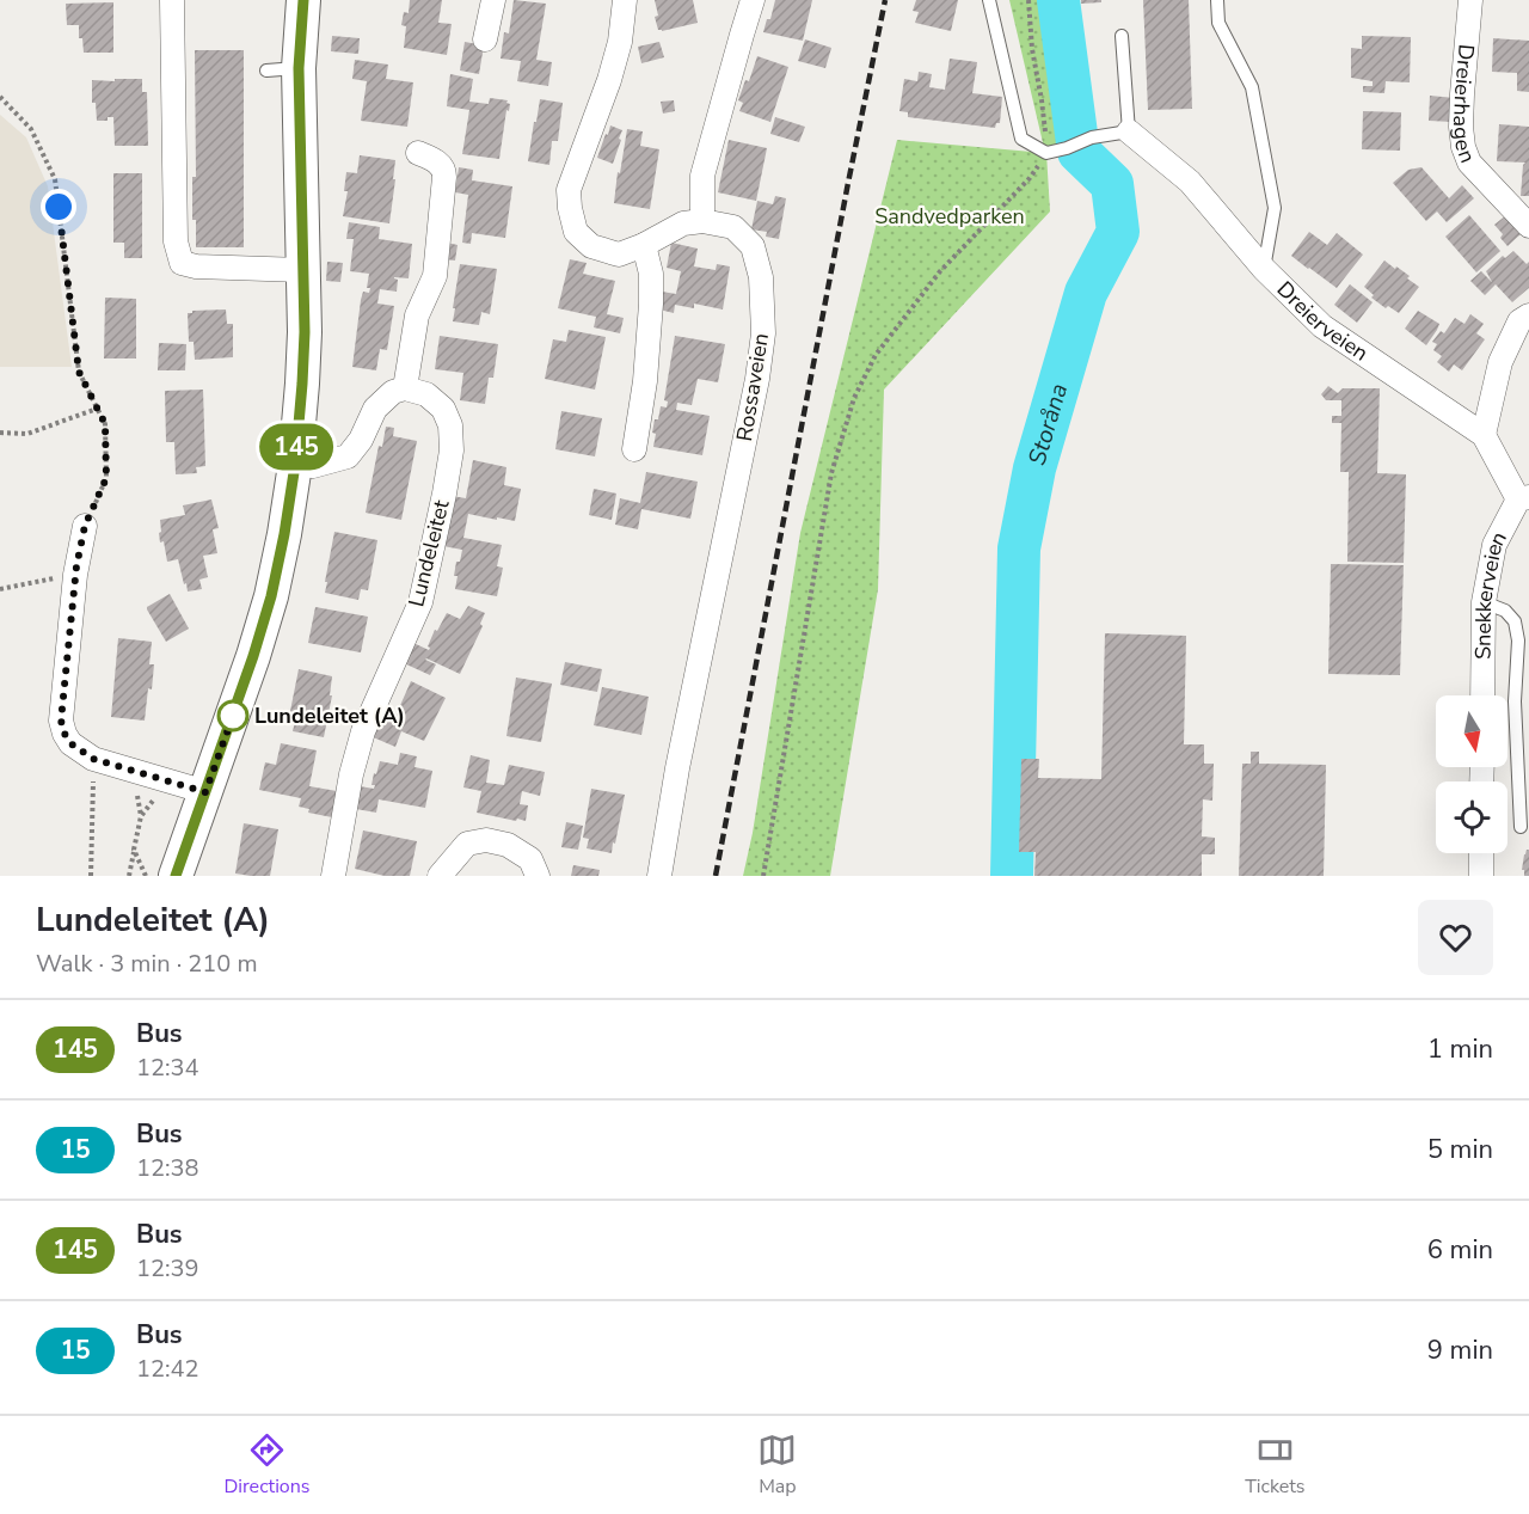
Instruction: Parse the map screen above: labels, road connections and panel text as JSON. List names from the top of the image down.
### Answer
{
  "streets": {
    "street": [
      "Dreierhagen",
      "Dreierveien",
      "Rossaveien",
      "Lundeleitet",
      "Snekkerveien"
    ]
  },
  "crossings": [
    ["Dreierveien", "Snekkerveien"]
  ],
  "water": ["Storåna"],
  "parks": ["Sandvedparken"],
  "places": ["Lundeleitet (A)"],
  "lines": ["bus line 145"],
  "north": "bottom",
  "page": {
    "on_map": "145",
    "heading": ["Lundeleitet (A)", "Walk · 3 min · 210 m"],
    "list": [
      {
        "mark": "145",
        "name": "Bus",
        "note": "12:34",
        "value": "1 min"
      },
      {
        "mark": "15",
        "name": "Bus",
        "note": "12:38",
        "value": "5 min"
      },
      {
        "mark": "145",
        "name": "Bus",
        "note": "12:39",
        "value": "6 min"
      },
      {
        "mark": "15",
        "name": "Bus",
        "note": "12:42",
        "value": "9 min"
      }
    ],
    "tabs": ["Directions", "Map", "Tickets"]
  }
}
